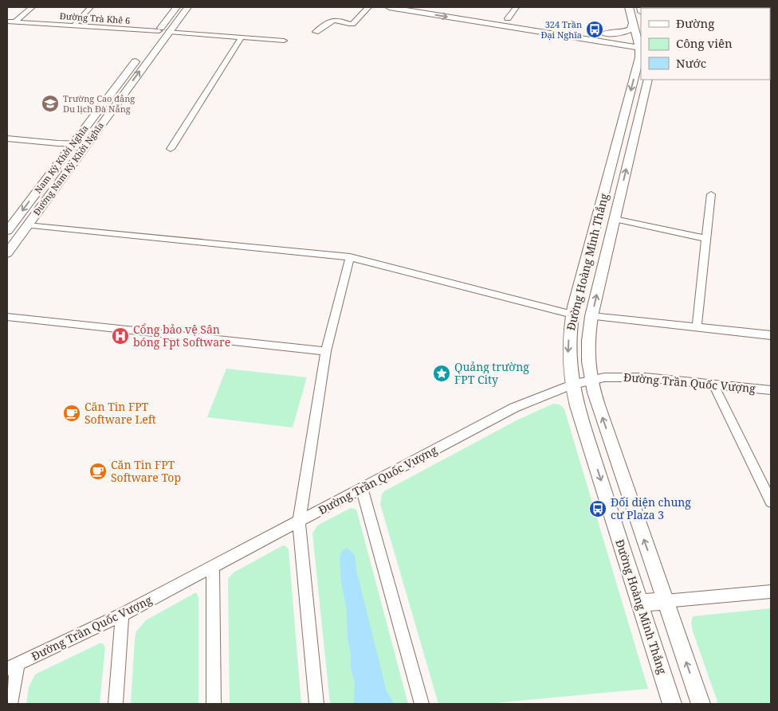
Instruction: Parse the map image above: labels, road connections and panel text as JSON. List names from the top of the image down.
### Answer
{
  "streets": {
    "main road": ["Nam Kỳ Khởi Nghĩa", "Đường Nam Kỳ Khởi Nghĩa", "Đường Hoàng Minh Thắng"],
    "street": ["Đường Trà Khê 6", "Đường Trần Quốc Vượng"]
  },
  "crossings": [
    ["Đường Trà Khê 6", "Nam Kỳ Khởi Nghĩa"],
    ["Đường Hoàng Minh Thắng", "Đường Trần Quốc Vượng"]
  ],
  "one_way": ["Nam Kỳ Khởi Nghĩa", "Đường Nam Kỳ Khởi Nghĩa"],
  "places": {
    "bus stop": ["324 Trần Đại Nghĩa", "Đối diện chung cư Plaza 3"],
    "school or university": ["Trường Cao đẳng Du lịch Đà Nẵng"],
    "hospital": ["Cổng bảo vệ Sân bóng Fpt Software"],
    "place": ["Quảng trường FPT City"],
    "cafe": ["Căn Tin FPT Software Left", "Căn Tin FPT Software Top"]
  },
  "legend": ["Đường", "Công viên", "Nước"]
}
